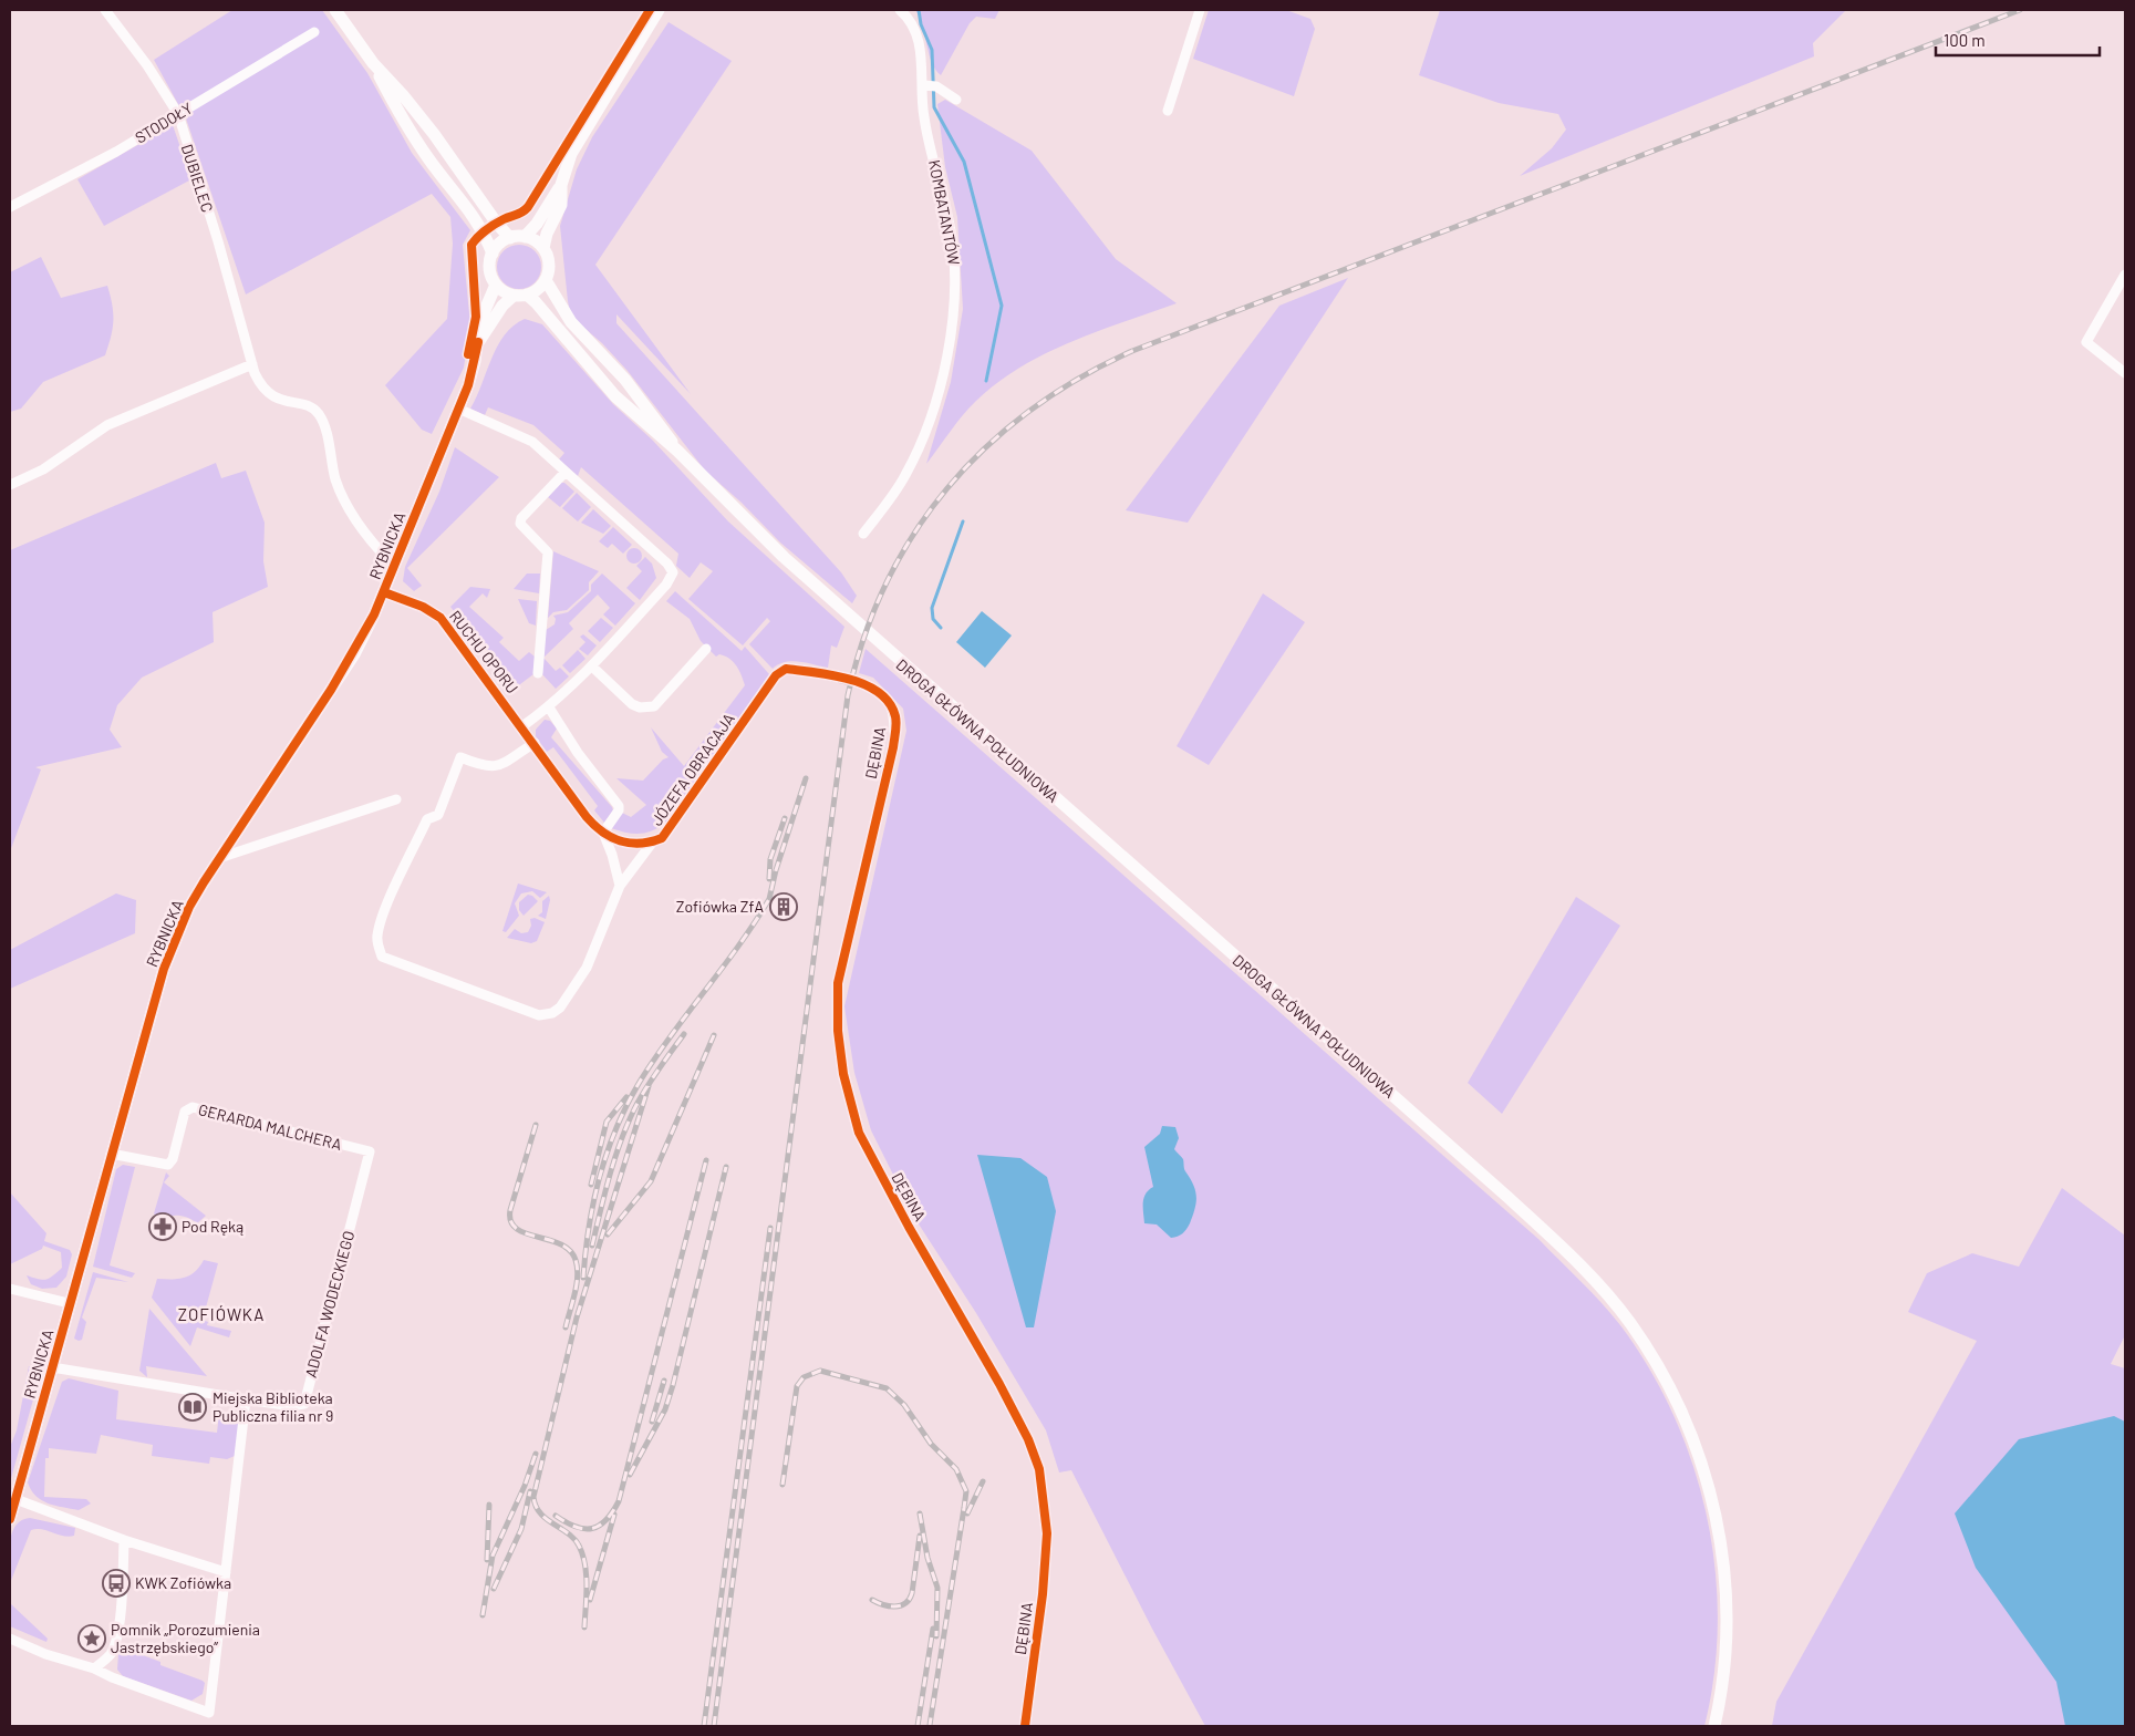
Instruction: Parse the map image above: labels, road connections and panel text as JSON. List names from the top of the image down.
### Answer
{
  "streets": {
    "main road": ["RYBNICKA", "DROGA GŁÓWNA POŁUDNIOWA"],
    "street": [
      "STODOŁY",
      "DUBIELEC",
      "KOMBATANTÓW",
      "RUCHU OPORU",
      "DĘBINA",
      "JÓZEFA OBRACAJA",
      "GERARDA MALCHERA",
      "ADOLFA WODECKIEGO"
    ]
  },
  "crossings": [
    ["STODOŁY", "DUBIELEC"],
    ["DUBIELEC", "RYBNICKA"],
    ["RYBNICKA", "RUCHU OPORU"],
    ["RYBNICKA", "DROGA GŁÓWNA POŁUDNIOWA"],
    ["RYBNICKA", "GERARDA MALCHERA"],
    ["RYBNICKA", "ADOLFA WODECKIEGO"],
    ["RUCHU OPORU", "JÓZEFA OBRACAJA"],
    ["GERARDA MALCHERA", "ADOLFA WODECKIEGO"]
  ],
  "districts": ["ZOFIÓWKA"],
  "places": {
    "building": ["Zofiówka ZfA"],
    "pharmacy": ["Pod Ręką"],
    "library": ["Miejska Biblioteka Publiczna filia nr 9"],
    "bus stop": ["KWK Zofiówka"],
    "place": ["Pomnik „Porozumienia Jastrzębskiego”"]
  },
  "scale_bar": "100 m"
}
